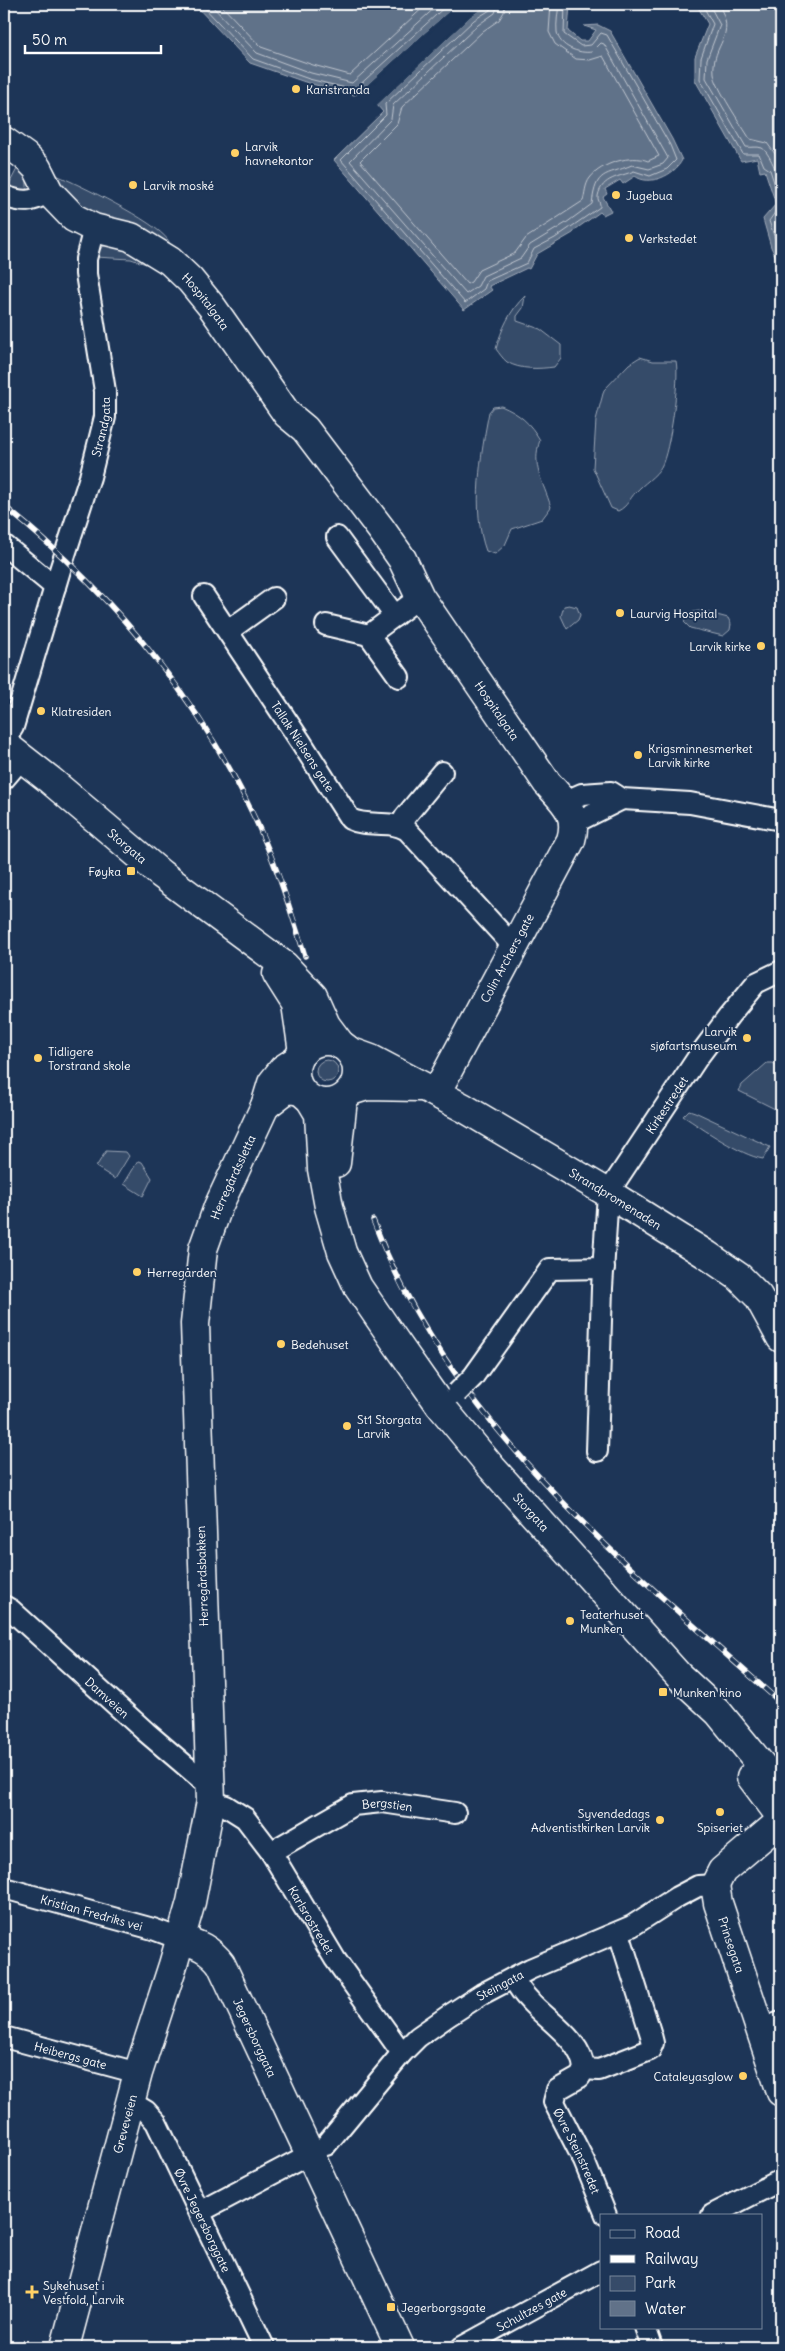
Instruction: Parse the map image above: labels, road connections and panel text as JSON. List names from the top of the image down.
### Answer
{
  "streets": {
    "main road": [
      "Hospitalgata",
      "Storgata",
      "Colin Archers gate",
      "Herregårdssletta",
      "Strandpromenaden",
      "Herregårdsbakken",
      "Prinsegata",
      "Jegersborggata",
      "Greveveien"
    ],
    "street": [
      "Strandgata",
      "Tallak Nielsens gate",
      "Kirkestredet",
      "Damveien",
      "Bergstien",
      "Kristian Fredriks vei",
      "Karlsrostredet",
      "Steingata",
      "Heibergs gate",
      "Øvre Steinstredet",
      "Øvre Jegersborggate",
      "Schultzes gate"
    ]
  },
  "crossings": [
    ["Hospitalgata", "Strandgata"],
    ["Hospitalgata", "Colin Archers gate"],
    ["Strandgata", "Storgata"],
    ["Storgata", "Herregårdssletta"],
    ["Storgata", "Strandpromenaden"],
    ["Colin Archers gate", "Strandpromenaden"],
    ["Kirkestredet", "Strandpromenaden"],
    ["Herregårdssletta", "Strandpromenaden"],
    ["Herregårdssletta", "Herregårdsbakken"],
    ["Herregårdsbakken", "Damveien"],
    ["Herregårdsbakken", "Karlsrostredet"],
    ["Herregårdsbakken", "Greveveien"],
    ["Damveien", "Karlsrostredet"],
    ["Bergstien", "Karlsrostredet"],
    ["Kristian Fredriks vei", "Jegersborggata"],
    ["Kristian Fredriks vei", "Greveveien"],
    ["Karlsrostredet", "Steingata"],
    ["Prinsegata", "Steingata"],
    ["Steingata", "Jegersborggata"],
    ["Jegersborggata", "Greveveien"],
    ["Heibergs gate", "Greveveien"],
    ["Greveveien", "Øvre Jegersborggate"]
  ],
  "places": {
    "other": [
      "Karistranda",
      "Larvik havnekontor",
      "Larvik moské",
      "Jugebua",
      "Verkstedet",
      "Laurvig Hospital",
      "Larvik kirke",
      "Klatresiden",
      "Krigsminnesmerket Larvik kirke",
      "Larvik sjøfartsmuseum",
      "Tidligere Torstrand skole",
      "Herregården",
      "Bedehuset",
      "St1 Storgata Larvik",
      "Teaterhuset Munken",
      "Spiseriet",
      "Syvendedags Adventistkirken Larvik",
      "Cataleyasglow"
    ],
    "transit": ["Føyka", "Munken kino", "Jegerborgsgate"],
    "health": ["Sykehuset i Vestfold, Larvik"]
  },
  "legend": [
    "Road",
    "Railway",
    "Park",
    "Water"
  ],
  "scale_bar": "50 m"
}
